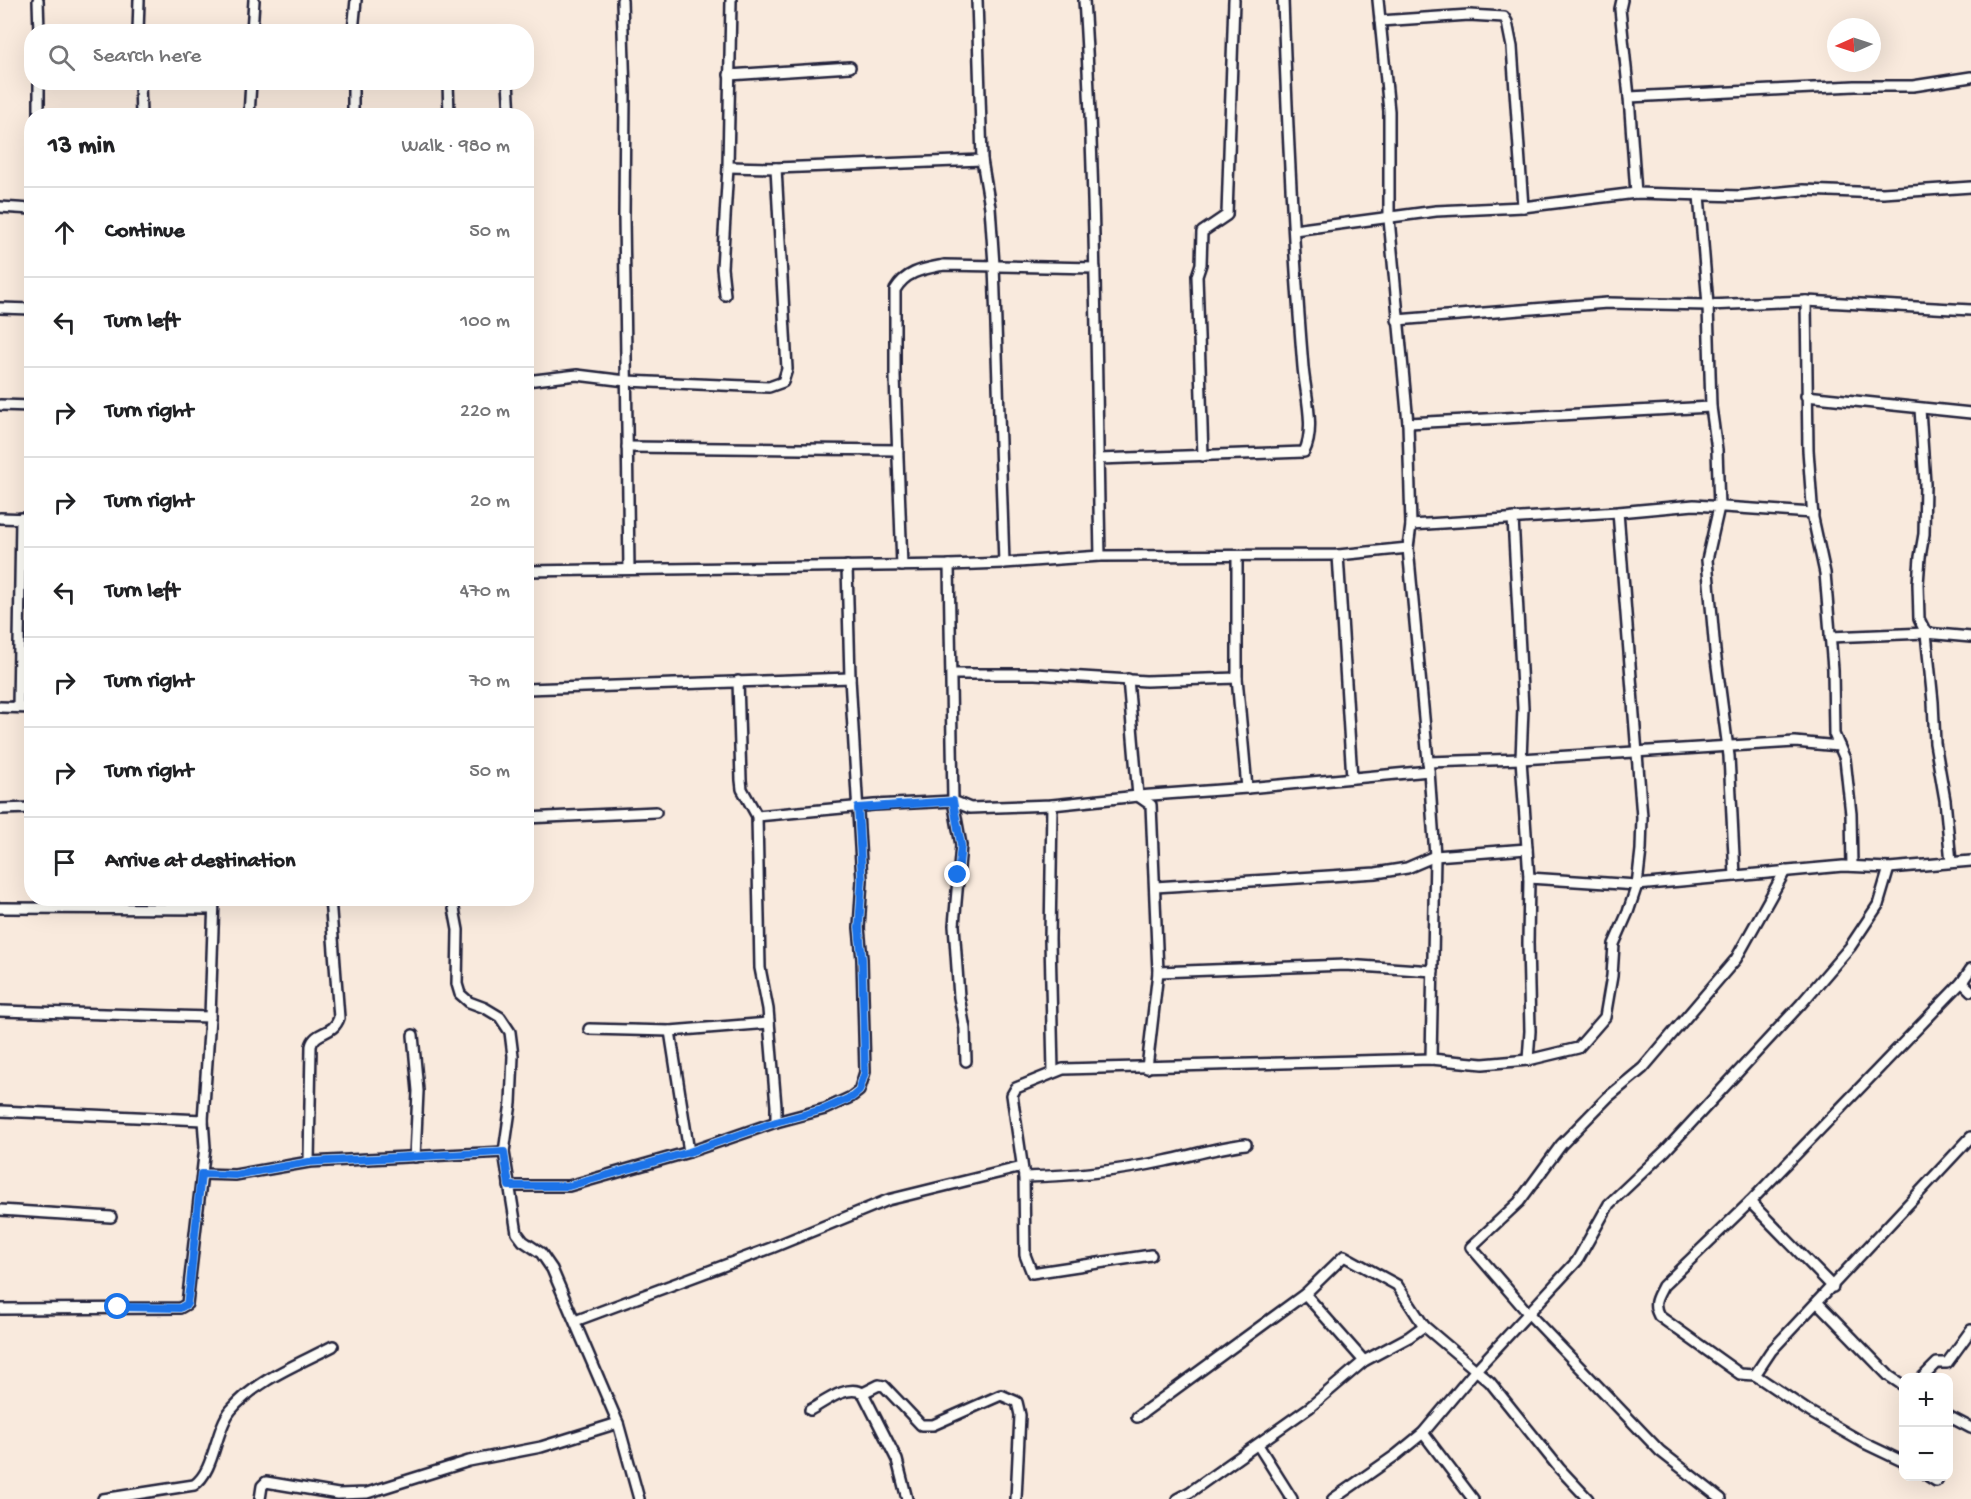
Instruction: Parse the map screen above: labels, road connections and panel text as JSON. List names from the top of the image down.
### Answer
{
  "north": "left",
  "page": {
    "search": "Search here",
    "heading": ["13 min", "Walk · 980 m"],
    "list": [
      ["Continue", "50 m"],
      ["Turn left", "100 m"],
      ["Turn right", "220 m"],
      ["Turn right", "20 m"],
      ["Turn left", "470 m"],
      ["Turn right", "70 m"],
      ["Turn right", "50 m"],
      "Arrive at destination"
    ],
    "map_buttons": ["+", "−"]
  }
}
